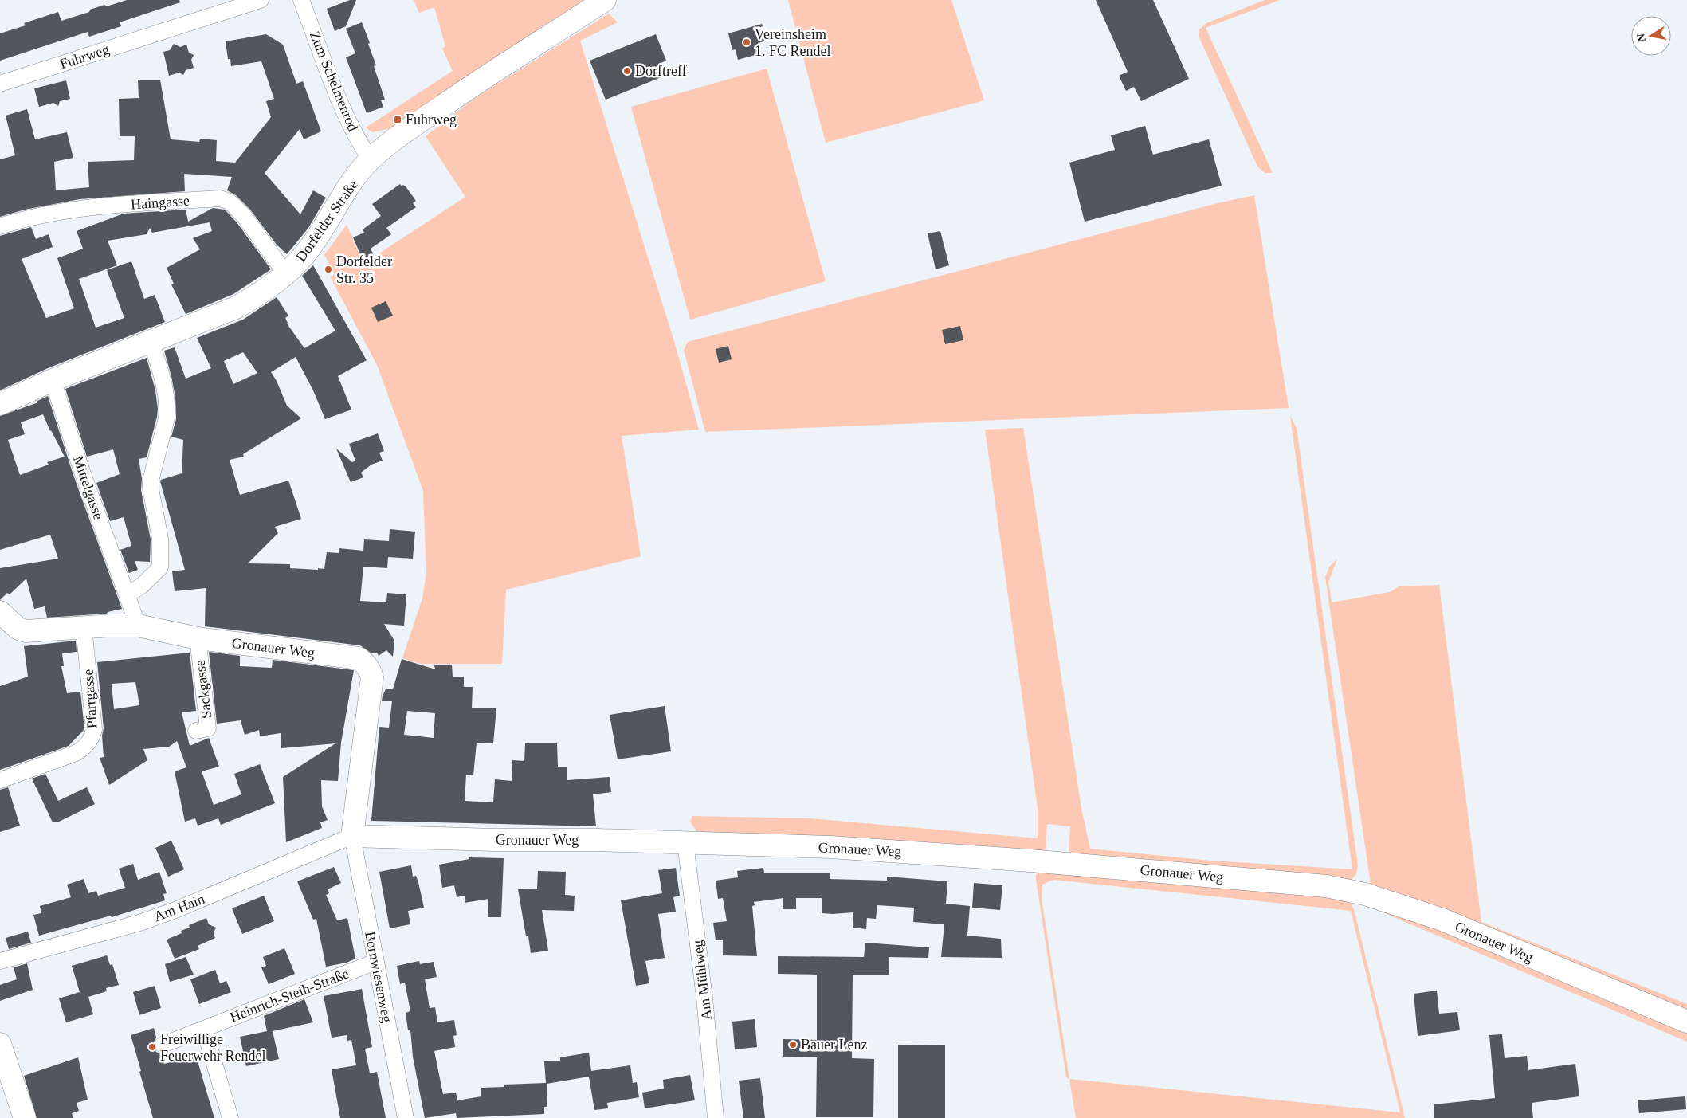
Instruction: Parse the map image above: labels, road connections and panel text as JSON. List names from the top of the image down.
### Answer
{
  "streets": {
    "street": [
      "Fuhrweg",
      "Zum Schelmenrod",
      "Haingasse",
      "Dorfelder Straße",
      "Mittelgasse",
      "Gronauer Weg",
      "Sackgasse",
      "Pfarrgasse",
      "Am Hain",
      "Bornwiesenweg",
      "Am Mühlweg",
      "Heinrich-Steih-Straße"
    ]
  },
  "crossings": [
    ["Zum Schelmenrod", "Dorfelder Straße"],
    ["Haingasse", "Dorfelder Straße"],
    ["Dorfelder Straße", "Mittelgasse"],
    ["Mittelgasse", "Gronauer Weg"],
    ["Gronauer Weg", "Sackgasse"],
    ["Gronauer Weg", "Pfarrgasse"],
    ["Gronauer Weg", "Am Hain"],
    ["Gronauer Weg", "Bornwiesenweg"],
    ["Gronauer Weg", "Am Mühlweg"],
    ["Am Hain", "Bornwiesenweg"],
    ["Bornwiesenweg", "Heinrich-Steih-Straße"]
  ],
  "places": {
    "other": [
      "Vereinsheim 1. FC Rendel",
      "Dorftreff",
      "Dorfelder Str. 35",
      "Bauer Lenz",
      "Freiwillige Feuerwehr Rendel"
    ],
    "transit": ["Fuhrweg"]
  },
  "north": "left"
}
